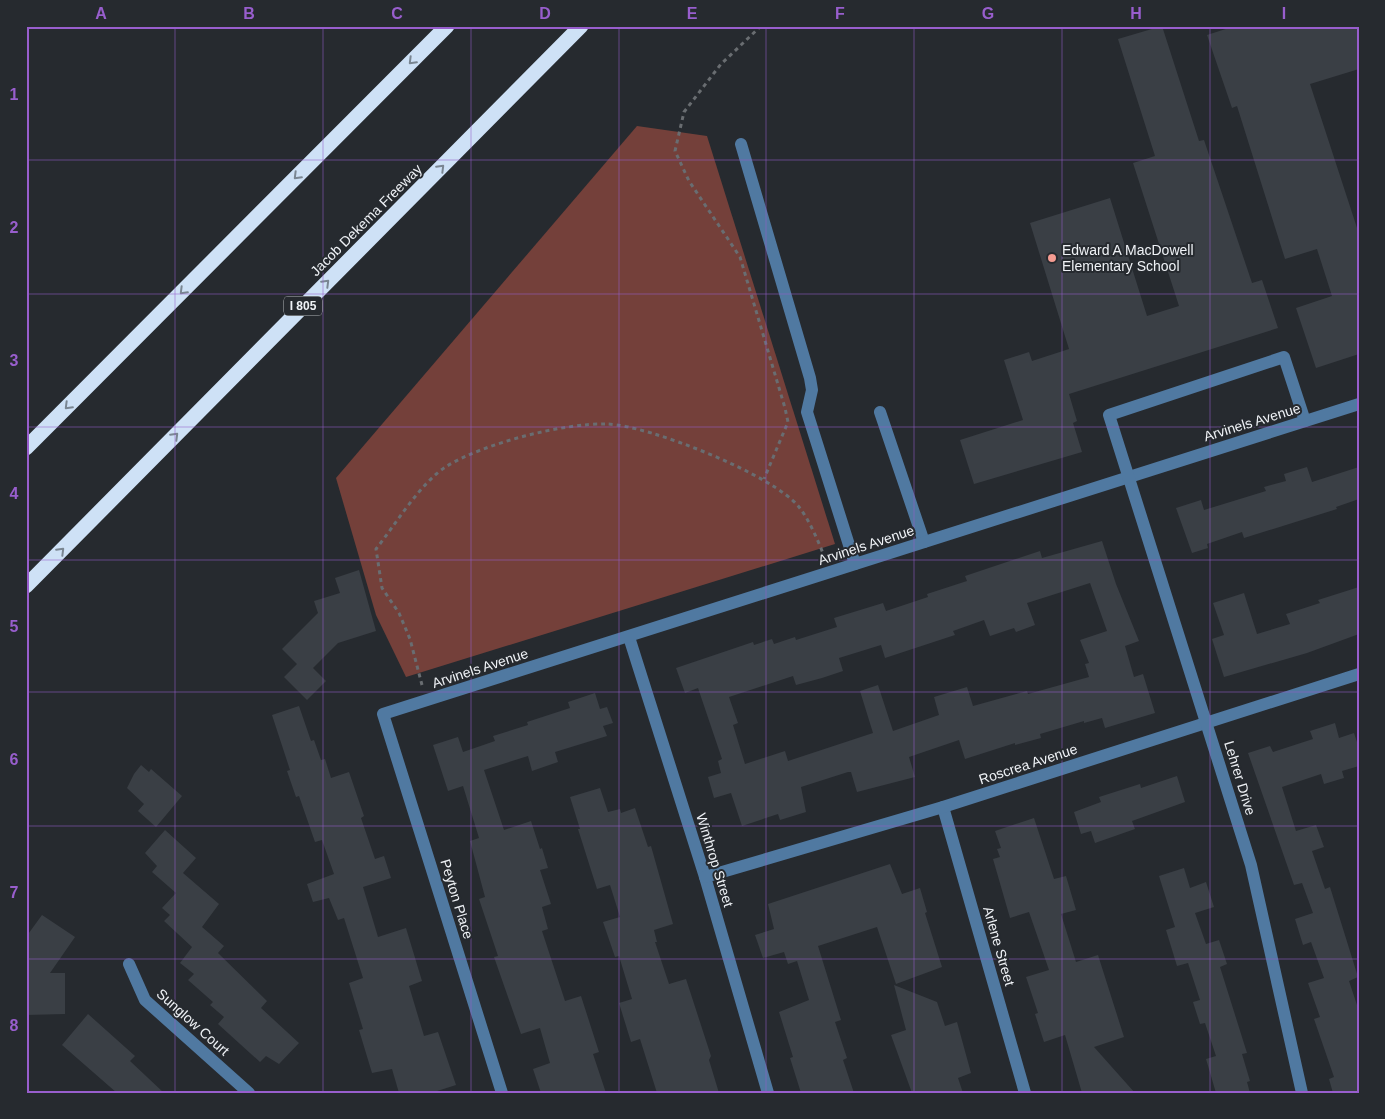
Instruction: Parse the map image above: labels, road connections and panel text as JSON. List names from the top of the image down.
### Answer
{
  "streets": {
    "highway": ["Jacob Dekema Freeway", "I 805"],
    "street": [
      "Arvinels Avenue",
      "Roscrea Avenue",
      "Lehrer Drive",
      "Winthrop Street",
      "Peyton Place",
      "Arlene Street",
      "Sunglow Court"
    ]
  },
  "crossings": [
    ["Arvinels Avenue", "Lehrer Drive"],
    ["Arvinels Avenue", "Winthrop Street"],
    ["Arvinels Avenue", "Peyton Place"],
    ["Roscrea Avenue", "Lehrer Drive"],
    ["Roscrea Avenue", "Winthrop Street"],
    ["Roscrea Avenue", "Arlene Street"]
  ],
  "places": ["Edward A MacDowell Elementary School"],
  "grid": {
    "columns": [
      "A",
      "B",
      "C",
      "D",
      "E",
      "F",
      "G",
      "H",
      "I"
    ],
    "rows": [
      "1",
      "2",
      "3",
      "4",
      "5",
      "6",
      "7",
      "8"
    ]
  }
}
